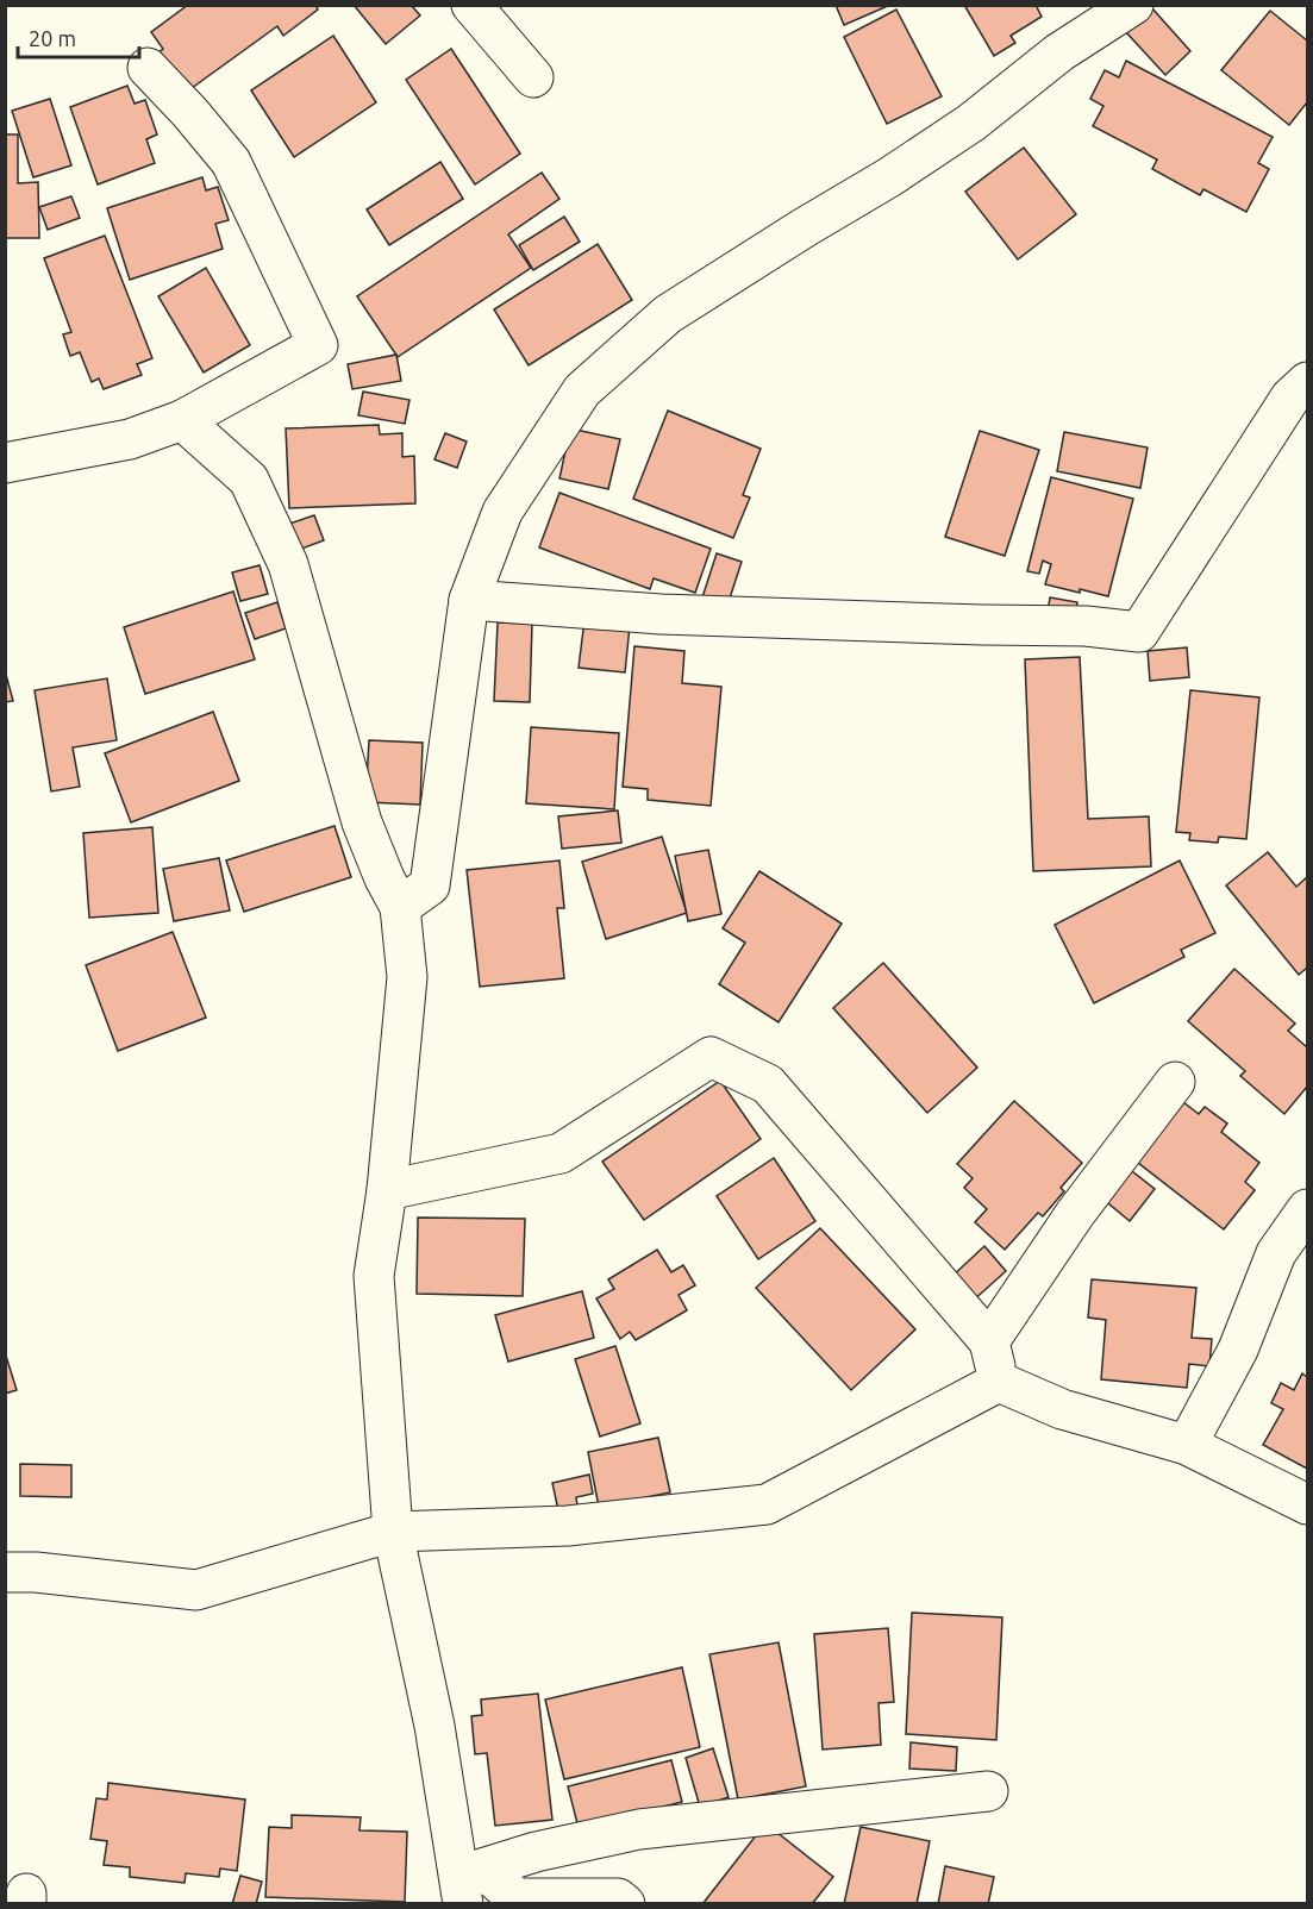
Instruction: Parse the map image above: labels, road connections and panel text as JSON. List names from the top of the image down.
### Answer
{
  "scale_bar": "20 m"
}
